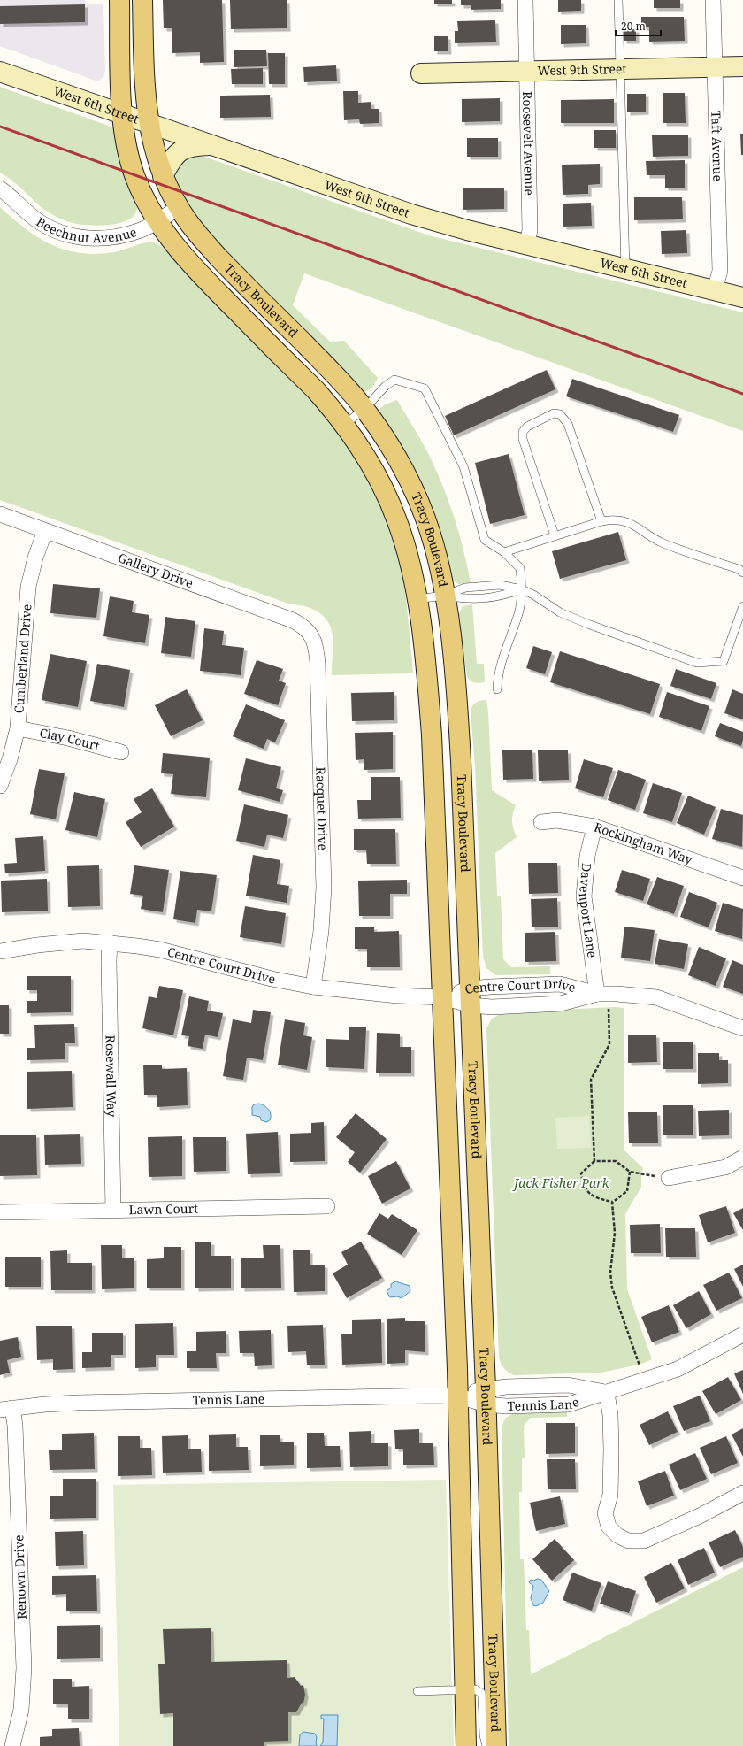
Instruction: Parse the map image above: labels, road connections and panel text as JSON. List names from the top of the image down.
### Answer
{
  "streets": {
    "main road": ["Tracy Boulevard"],
    "street": [
      "West 9th Street",
      "West 6th Street",
      "Roosevelt Avenue",
      "Taft Avenue",
      "Beechnut Avenue",
      "Gallery Drive",
      "Cumberland Drive",
      "Clay Court",
      "Racquet Drive",
      "Rockingham Way",
      "Davenport Lane",
      "Centre Court Drive",
      "Rosewall Way",
      "Lawn Court",
      "Tennis Lane",
      "Renown Drive"
    ]
  },
  "crossings": [
    ["West 9th Street", "Roosevelt Avenue"],
    ["West 9th Street", "Taft Avenue"],
    ["West 6th Street", "Roosevelt Avenue"],
    ["West 6th Street", "Taft Avenue"],
    ["West 6th Street", "Tracy Boulevard"],
    ["Beechnut Avenue", "Tracy Boulevard"],
    ["Tracy Boulevard", "Centre Court Drive"],
    ["Tracy Boulevard", "Tennis Lane"],
    ["Gallery Drive", "Cumberland Drive"],
    ["Gallery Drive", "Racquet Drive"],
    ["Cumberland Drive", "Clay Court"],
    ["Racquet Drive", "Centre Court Drive"],
    ["Rockingham Way", "Davenport Lane"],
    ["Davenport Lane", "Centre Court Drive"],
    ["Centre Court Drive", "Rosewall Way"],
    ["Rosewall Way", "Lawn Court"],
    ["Tennis Lane", "Renown Drive"]
  ],
  "parks": ["Jack Fisher Park"],
  "scale_bar": "20 m"
}
